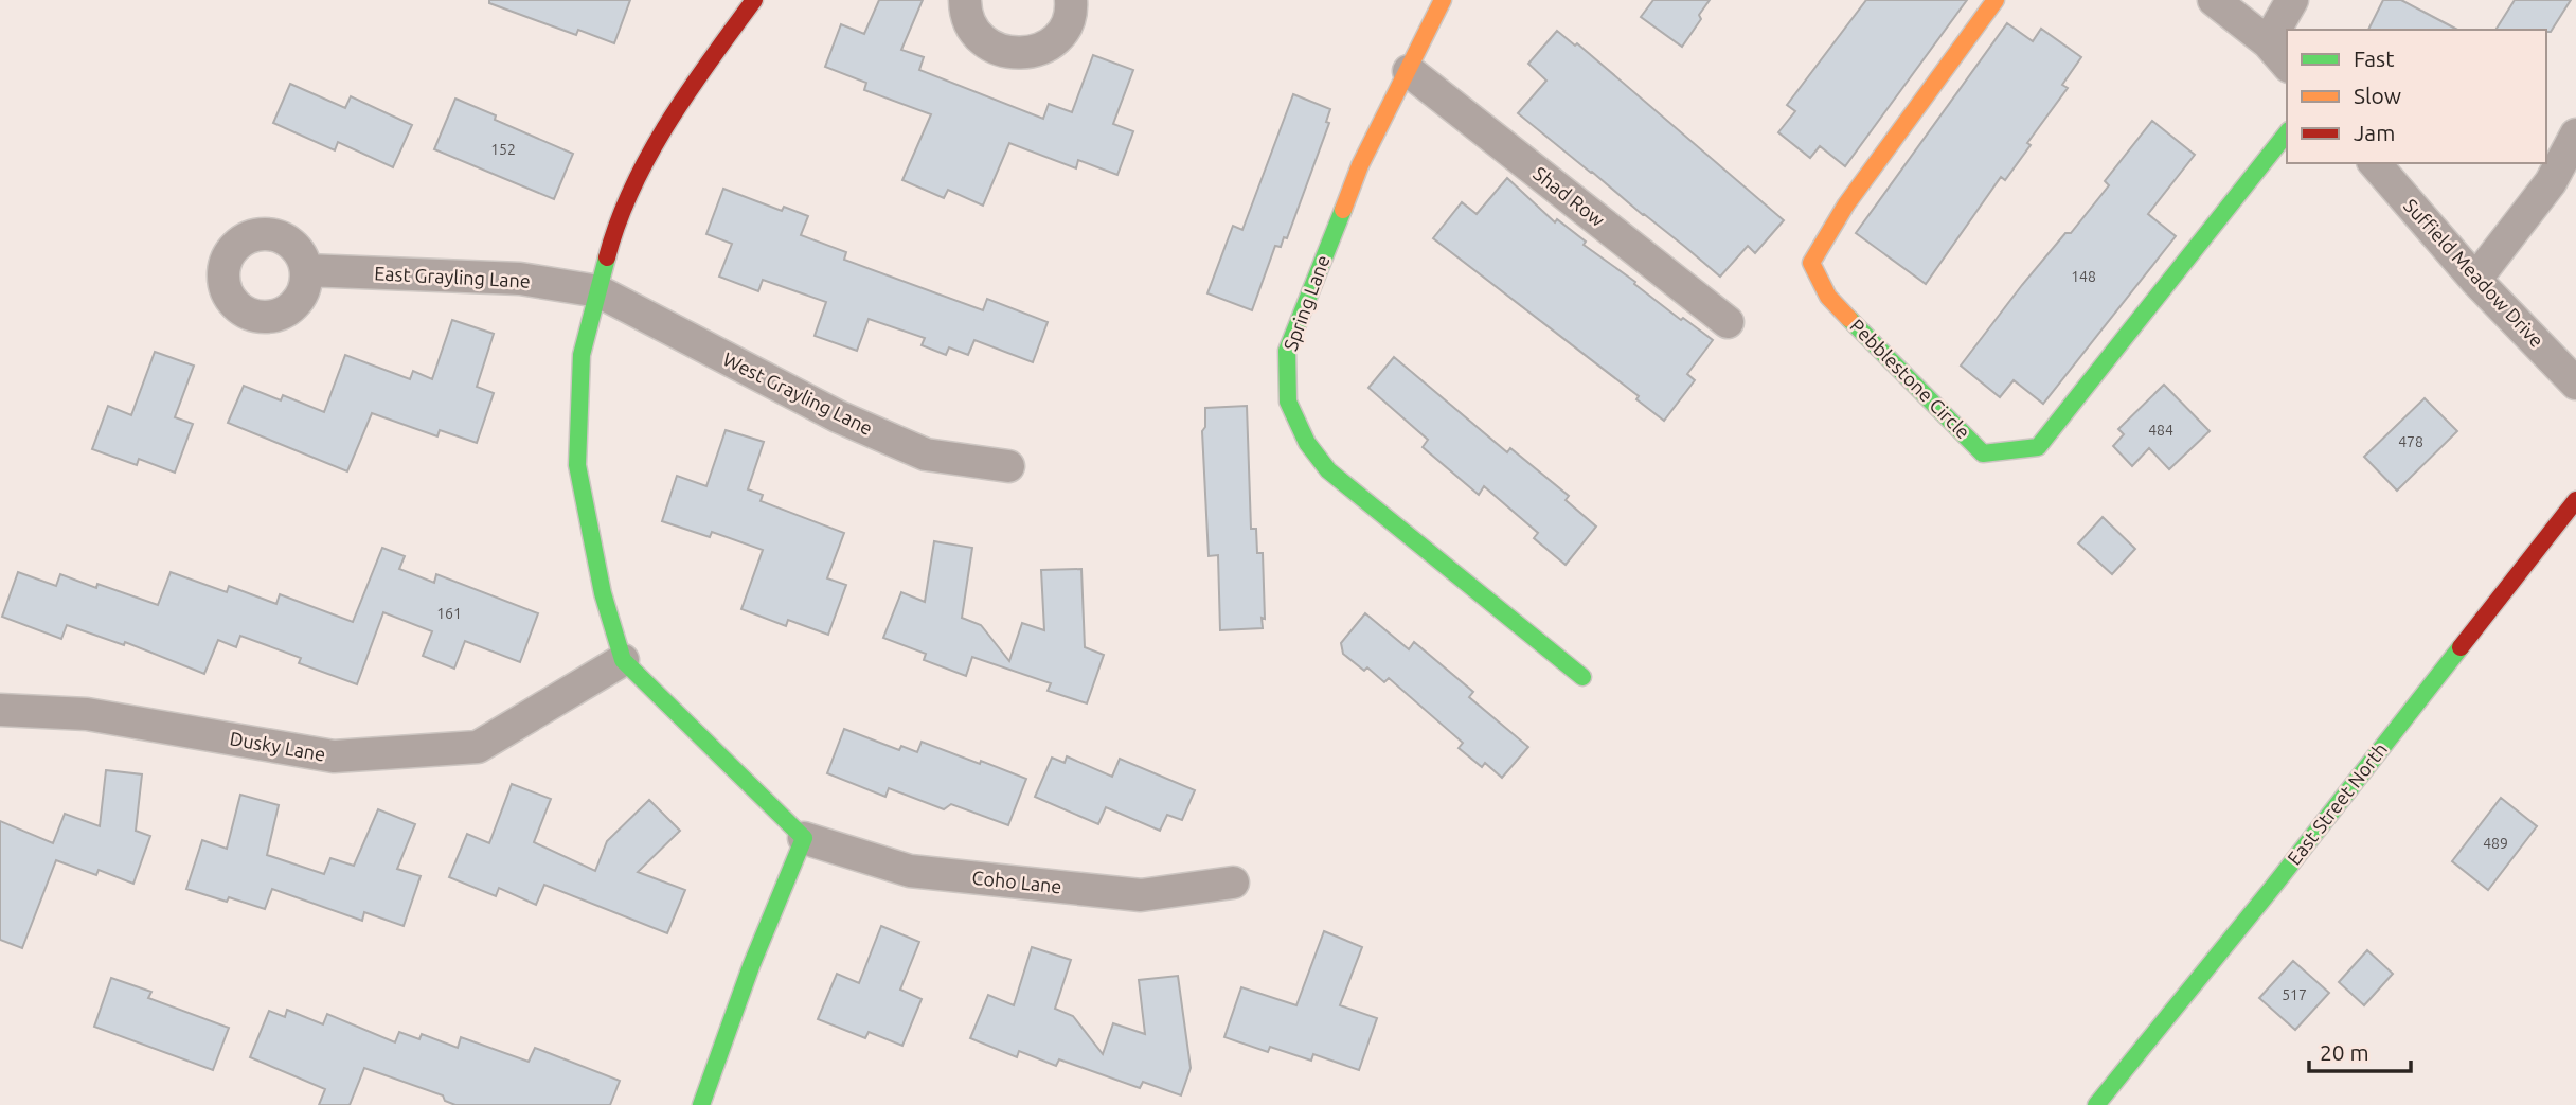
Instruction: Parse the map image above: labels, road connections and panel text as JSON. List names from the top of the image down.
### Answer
{
  "streets": {
    "street": [
      "Shad Row",
      "Suffield Meadow Drive",
      "East Grayling Lane",
      "Spring Lane",
      "Pebblestone Circle",
      "West Grayling Lane",
      "Dusky Lane",
      "East Street North",
      "Coho Lane"
    ]
  },
  "crossings": [
    ["Shad Row", "Spring Lane"],
    ["East Grayling Lane", "West Grayling Lane"]
  ],
  "house_numbers": [
    "152",
    "148",
    "484",
    "478",
    "161",
    "489",
    "517"
  ],
  "legend": ["Fast", "Slow", "Jam"],
  "scale_bar": "20 m"
}
